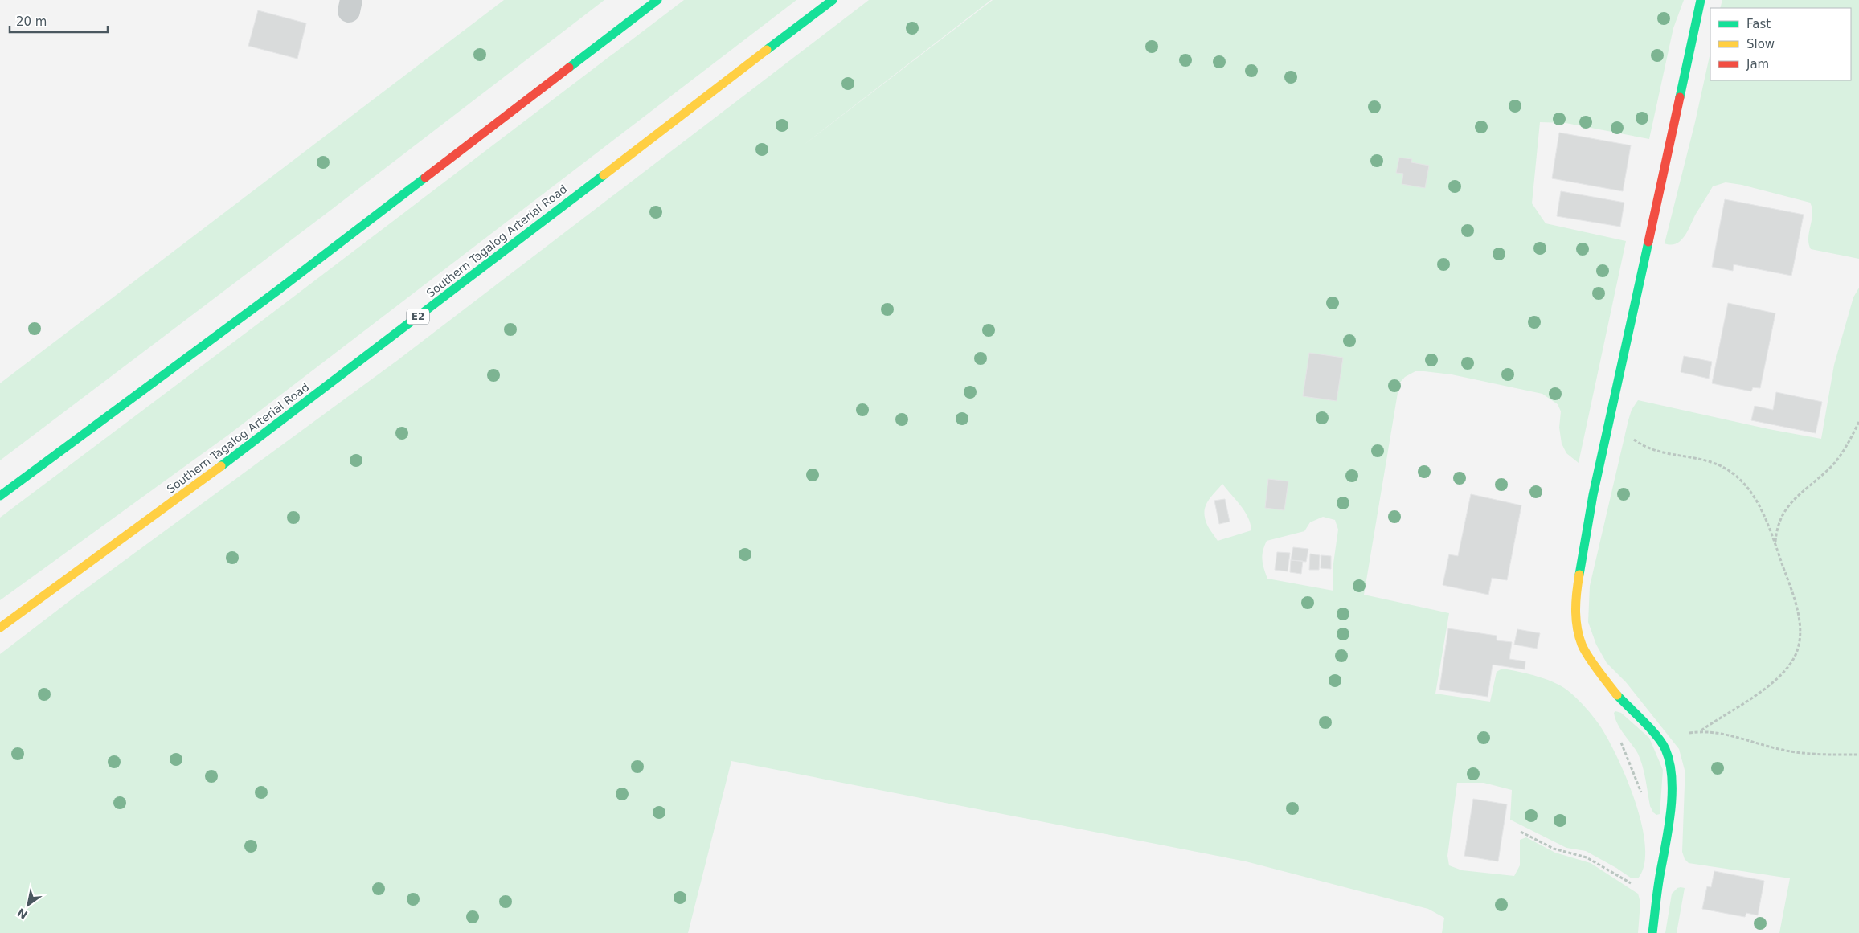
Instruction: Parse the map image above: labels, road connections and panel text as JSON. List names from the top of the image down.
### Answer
{
  "streets": {
    "main road": ["Southern Tagalog Arterial Road", "E2"]
  },
  "legend": ["Fast", "Slow", "Jam"],
  "scale_bar": "20 m",
  "north": "bottom left"
}
